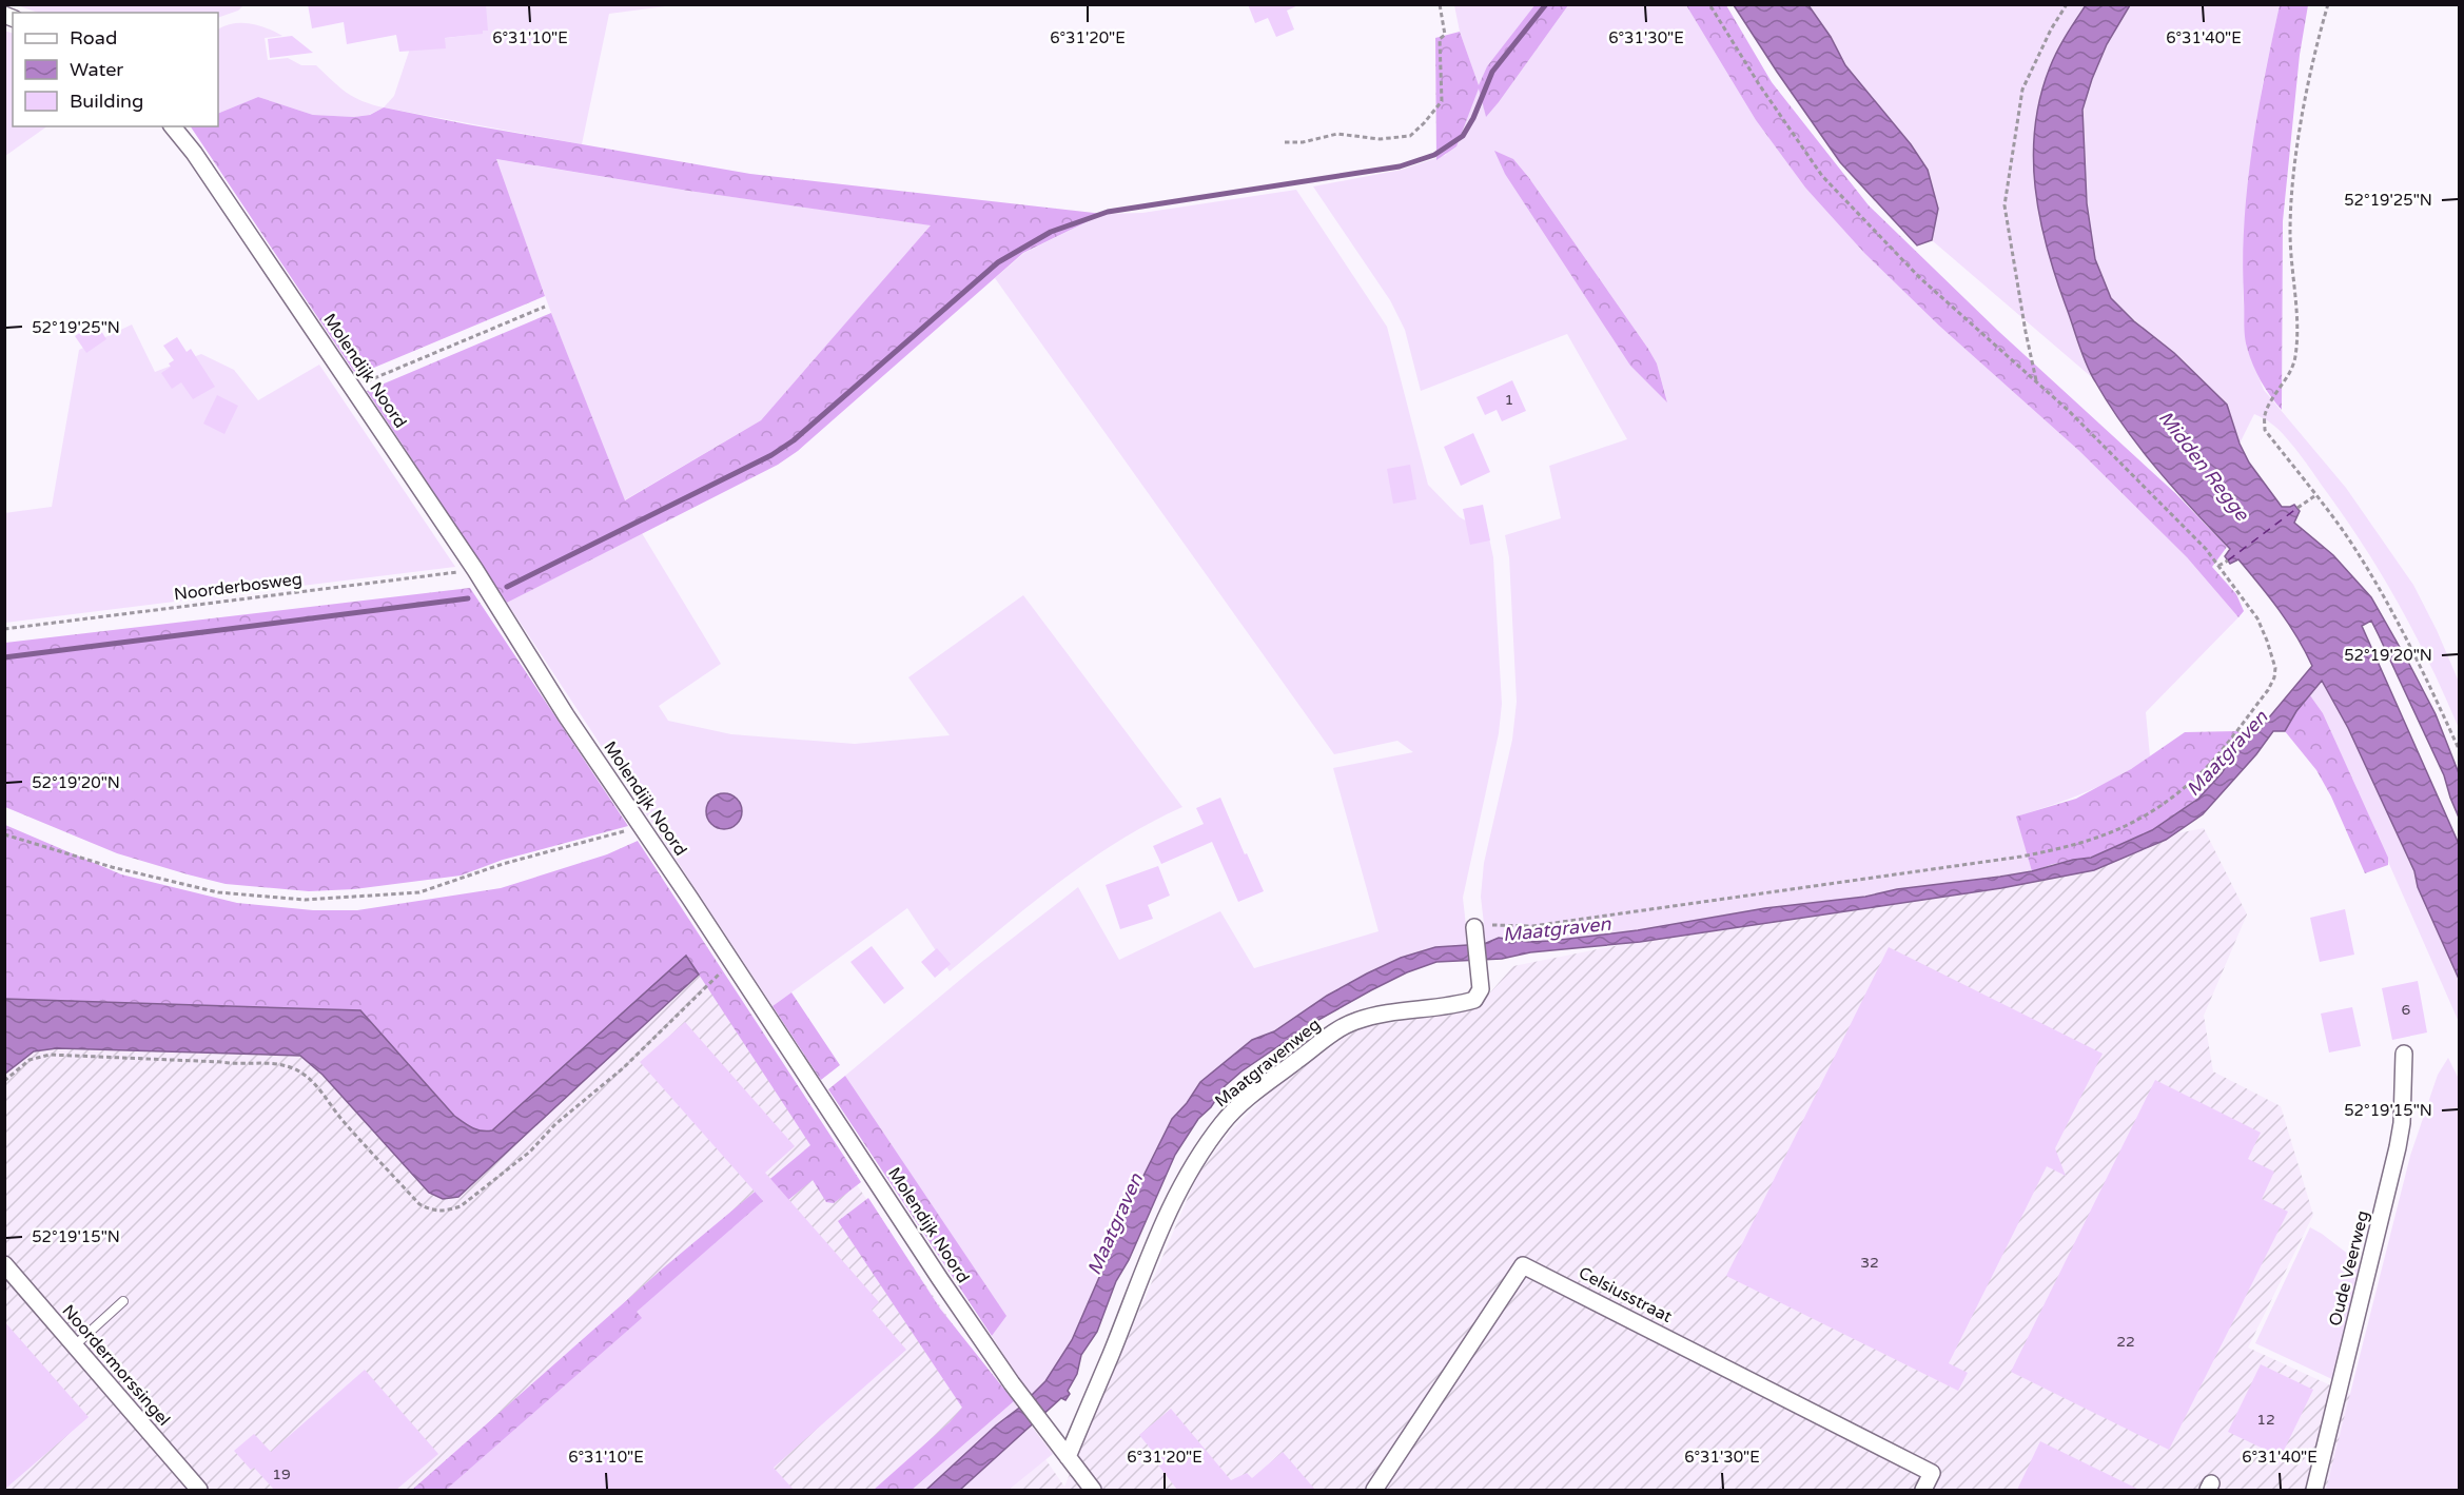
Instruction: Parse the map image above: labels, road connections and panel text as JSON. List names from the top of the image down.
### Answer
{
  "streets": {
    "street": [
      "Molendijk Noord",
      "Maatgravenweg",
      "Oude Veerweg",
      "Celsiusstraat",
      "Noordermorssingel"
    ],
    "path": ["Noorderbosweg"]
  },
  "crossings": [
    ["Molendijk Noord", "Noorderbosweg"],
    ["Molendijk Noord", "Maatgravenweg"]
  ],
  "water": ["Midden Regge", "Maatgraven"],
  "house_numbers": [
    "1",
    "6",
    "32",
    "22",
    "12",
    "19"
  ],
  "legend": ["Road", "Water", "Building"],
  "coordinates": [
    "6°31'10\"E",
    "6°31'20\"E",
    "6°31'30\"E",
    "6°31'40\"E",
    "52°19'25\"N",
    "52°19'20\"N",
    "52°19'15\"N"
  ]
}
